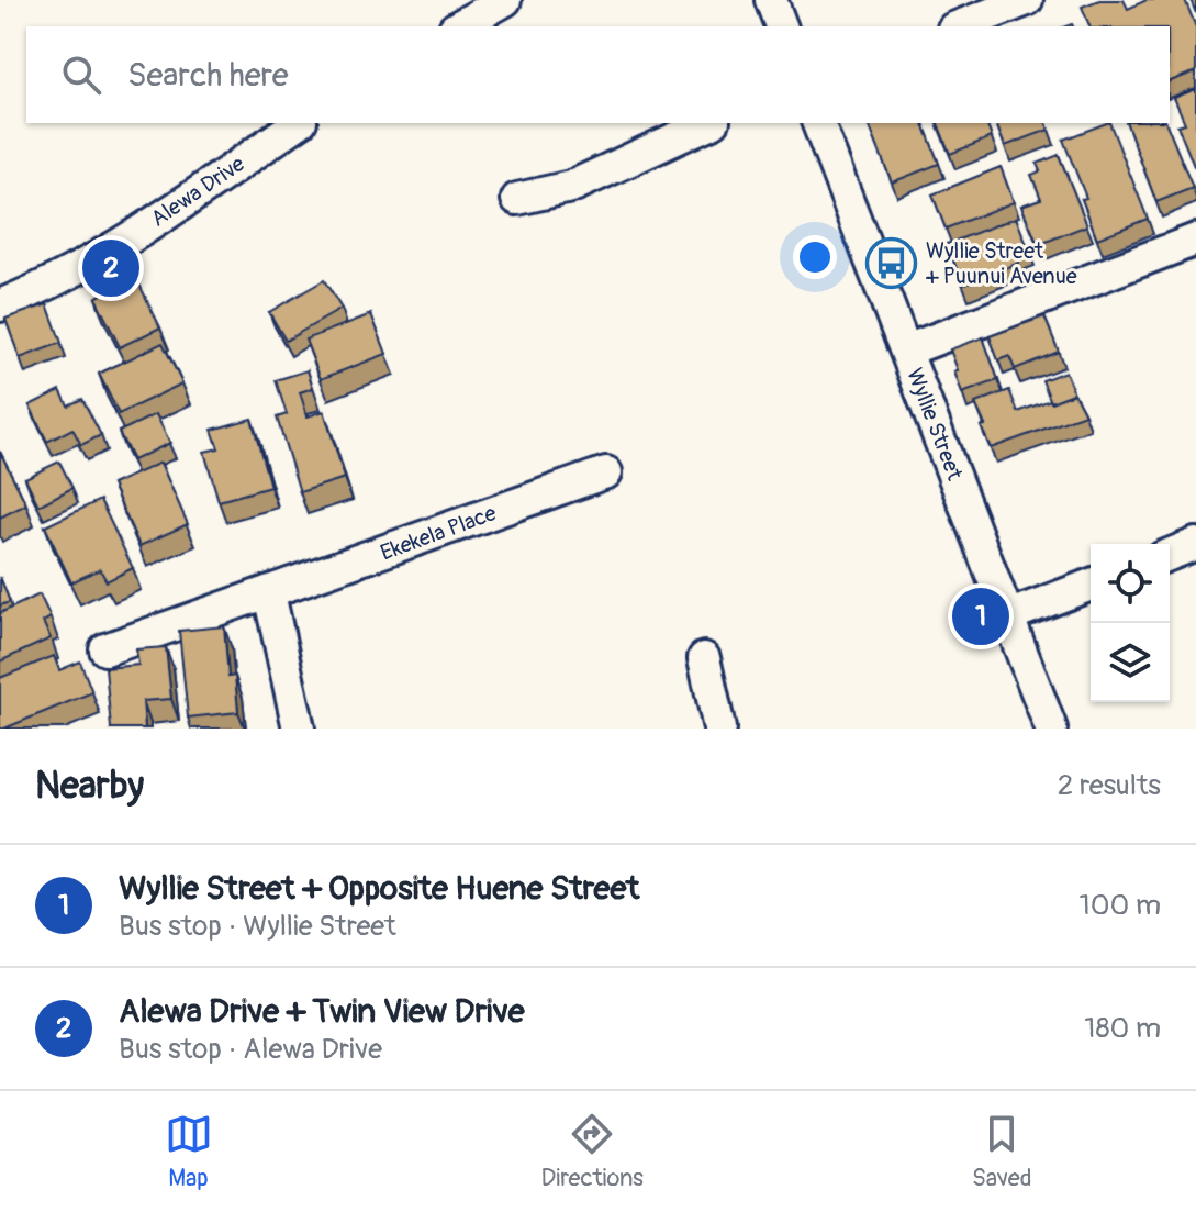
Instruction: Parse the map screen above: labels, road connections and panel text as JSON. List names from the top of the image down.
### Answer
{
  "streets": {
    "street": ["Alewa Drive", "Wyllie Street", "Ekekela Place"]
  },
  "places": {
    "bus stop": ["Wyllie Street + Puunui Avenue"]
  },
  "page": {
    "search": "Search here",
    "pins": ["2", "1"],
    "heading": ["Nearby", "2 results"],
    "list": [
      {
        "mark": "1",
        "name": "Wyllie Street + Opposite Huene Street",
        "note": "Bus stop · Wyllie Street",
        "value": "100 m"
      },
      {
        "mark": "2",
        "name": "Alewa Drive + Twin View Drive",
        "note": "Bus stop · Alewa Drive",
        "value": "180 m"
      }
    ],
    "nav": ["Map", "Directions", "Saved"]
  }
}
